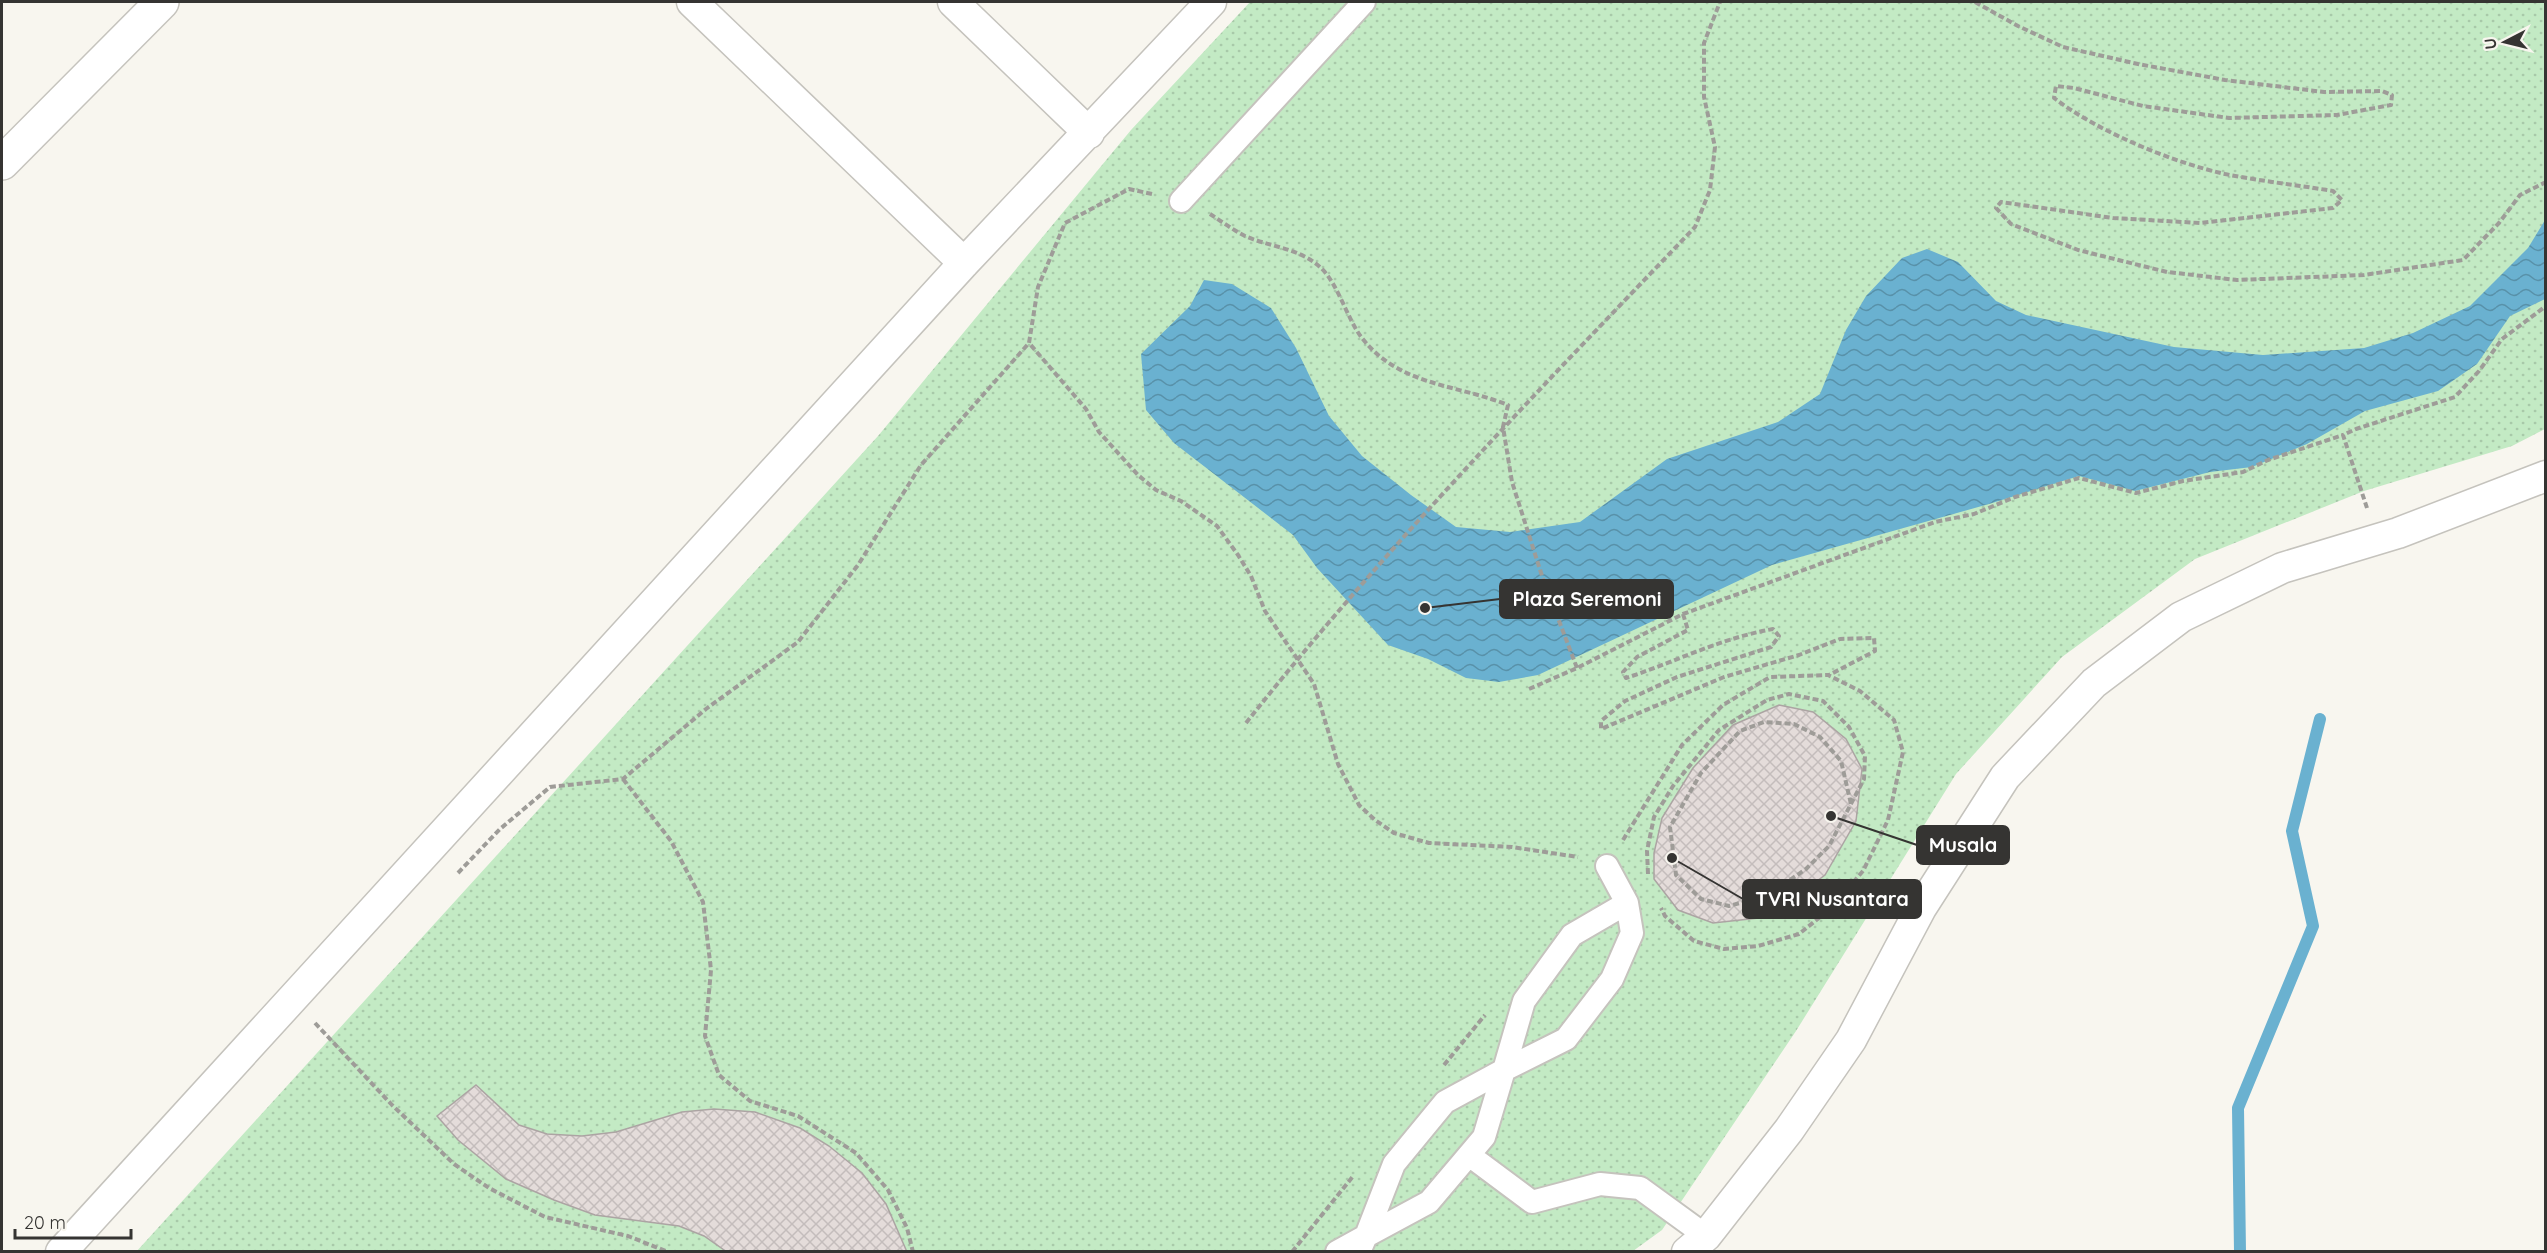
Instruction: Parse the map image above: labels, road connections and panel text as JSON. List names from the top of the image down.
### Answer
{
  "places": ["Plaza Seremoni", "Musala", "TVRI Nusantara"],
  "scale_bar": "20 m",
  "north": "left"
}
